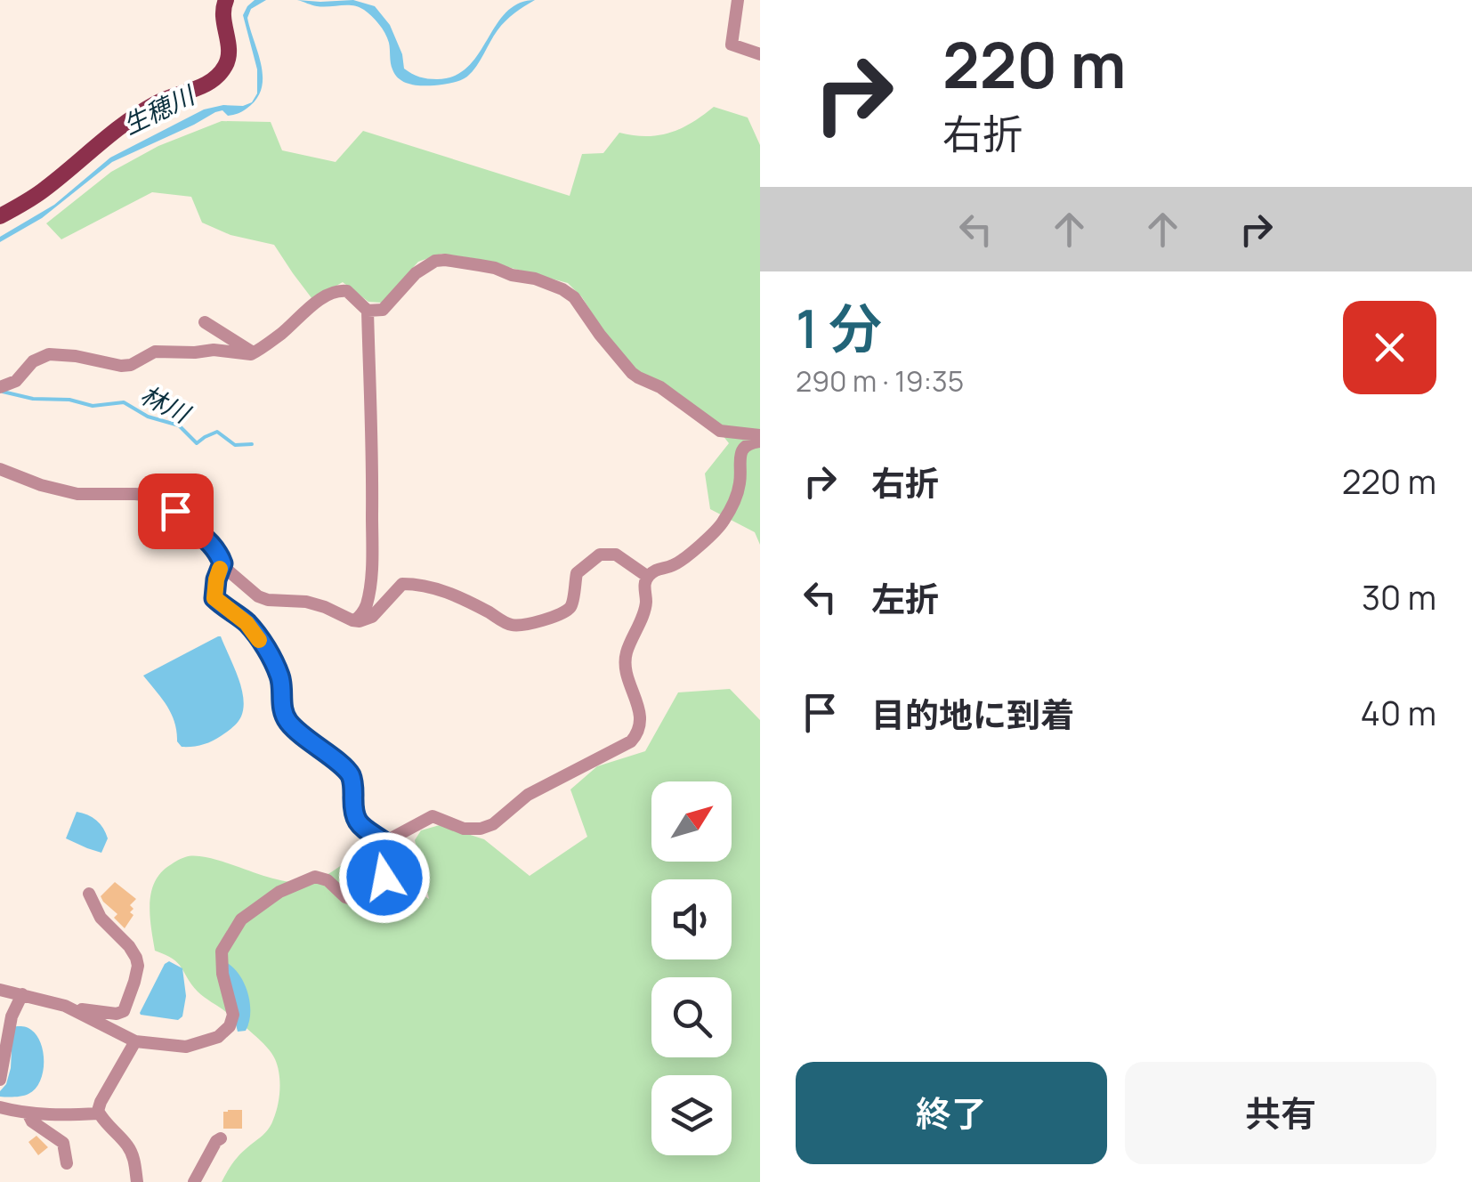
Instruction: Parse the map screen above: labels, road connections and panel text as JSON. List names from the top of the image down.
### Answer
{
  "water": ["生穂川", "林川"],
  "north": "top right",
  "page": {
    "turn": ["220 m", "右折"],
    "heading": ["1 分", "290 m · 19:35"],
    "list": [
      {
        "name": "右折",
        "value": "220 m"
      },
      {
        "name": "左折",
        "value": "30 m"
      },
      {
        "name": "目的地に到着",
        "value": "40 m"
      }
    ],
    "buttons": ["終了", "共有"]
  }
}
